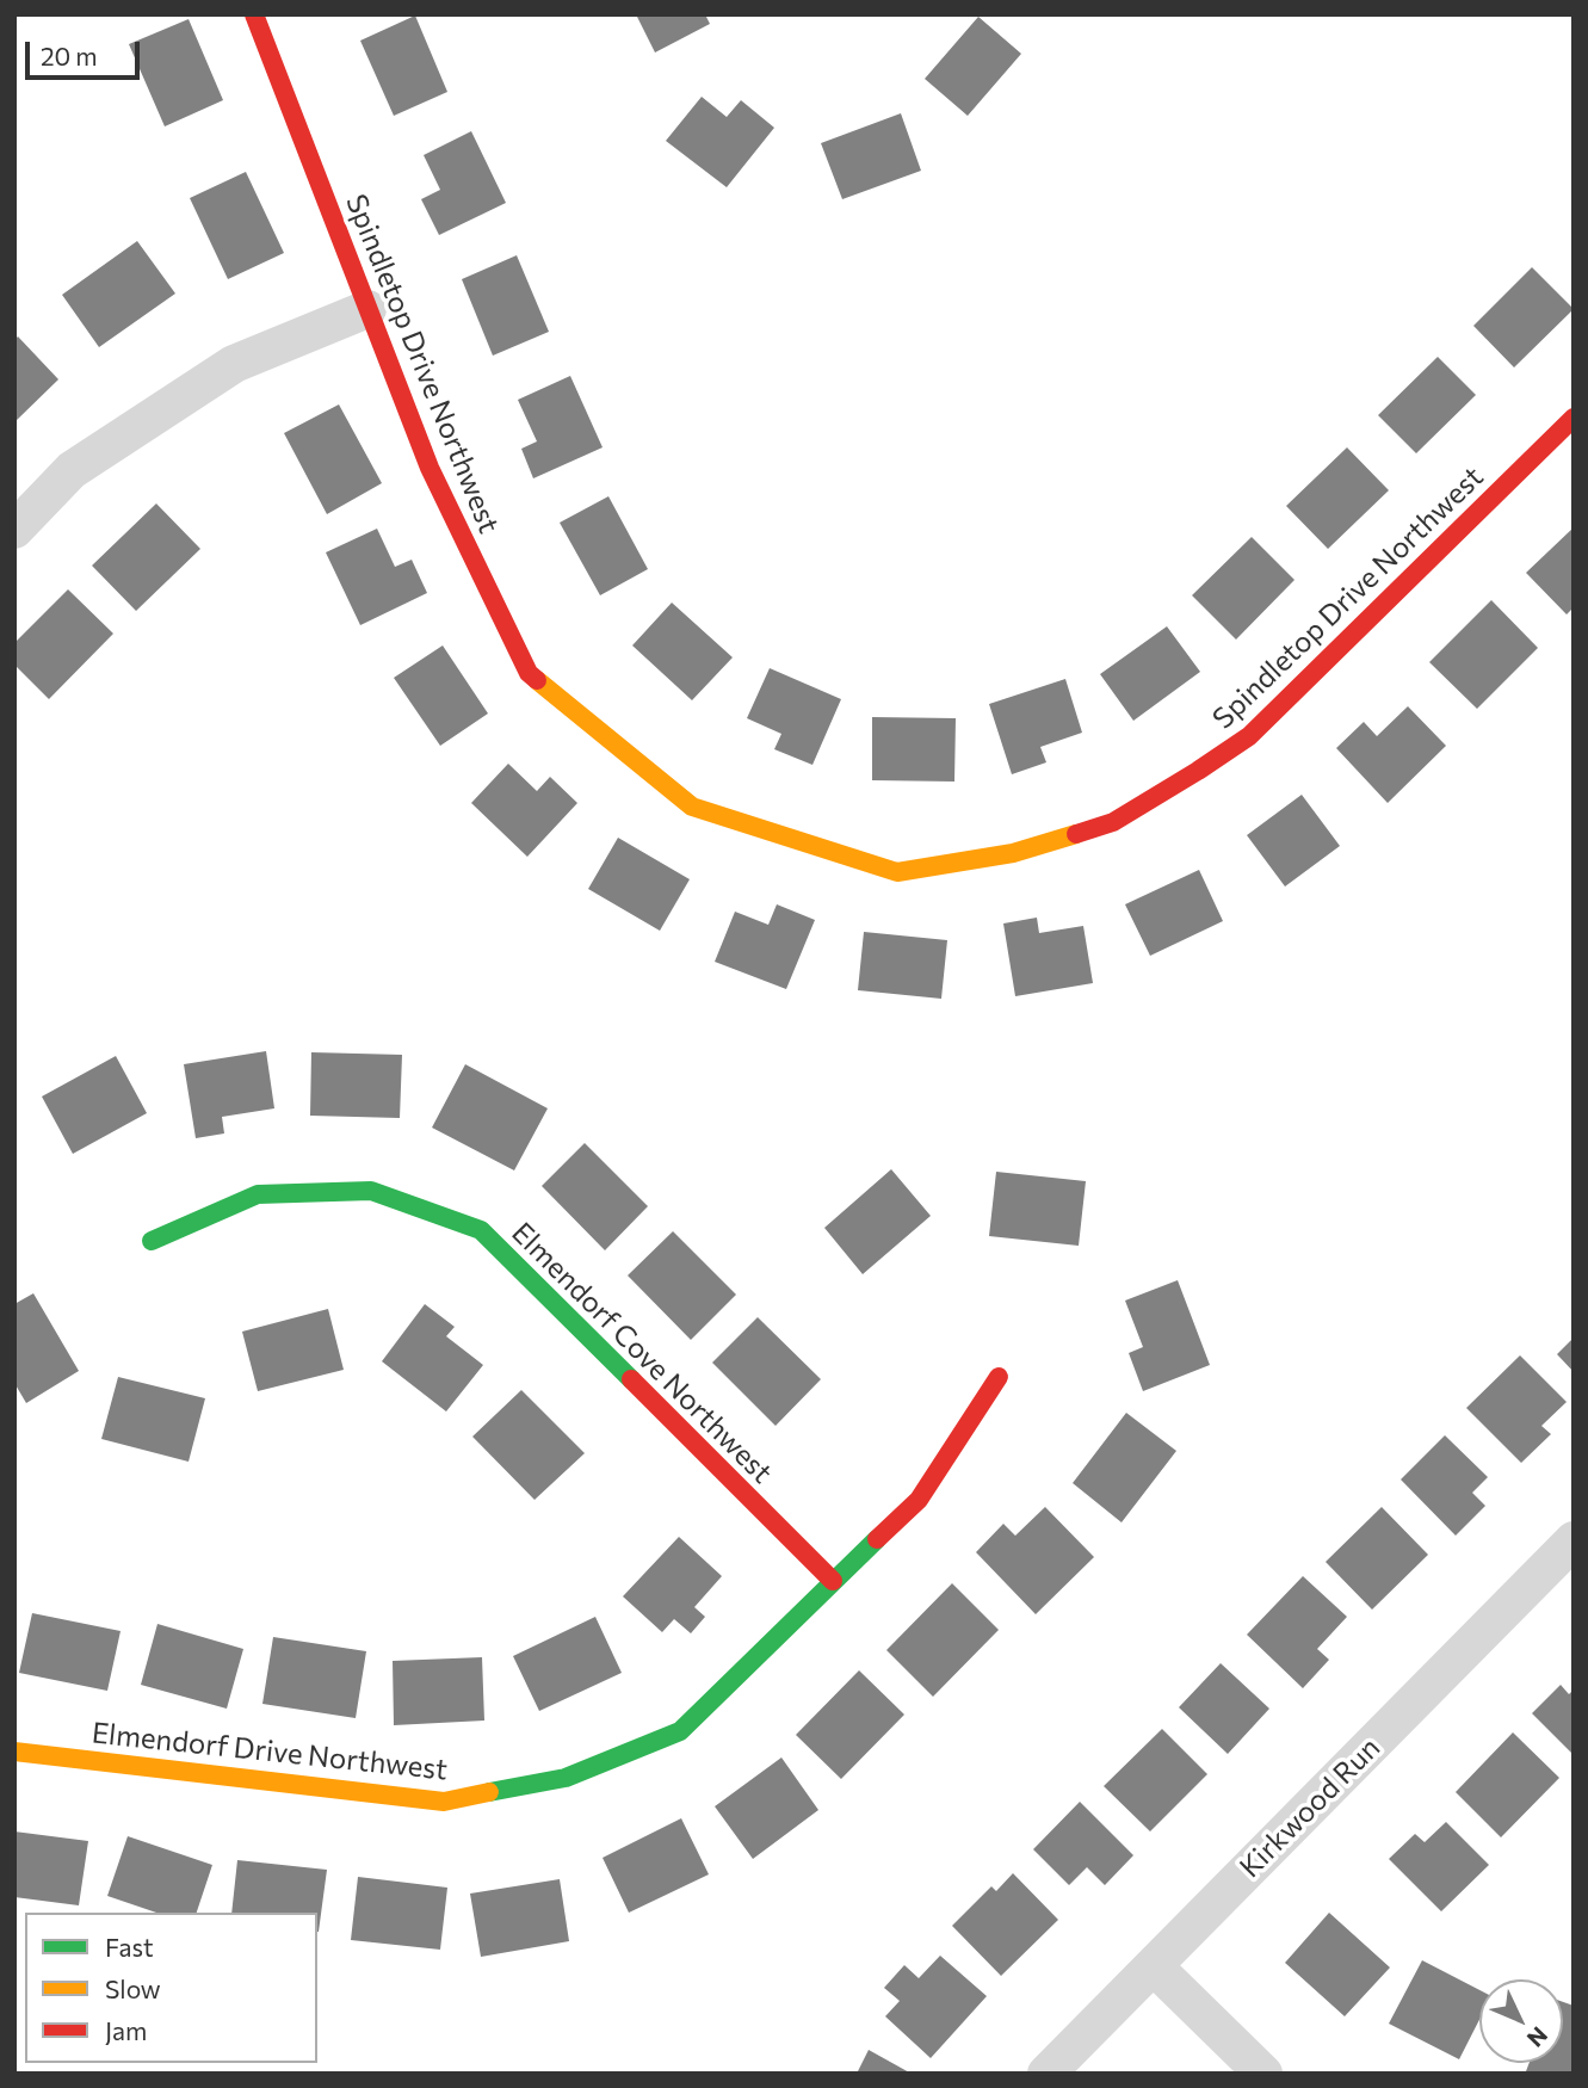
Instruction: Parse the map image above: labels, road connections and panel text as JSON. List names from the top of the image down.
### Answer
{
  "streets": {
    "street": [
      "Spindletop Drive Northwest",
      "Elmendorf Cove Northwest",
      "Elmendorf Drive Northwest",
      "Kirkwood Run"
    ]
  },
  "crossings": [
    ["Elmendorf Cove Northwest", "Elmendorf Drive Northwest"]
  ],
  "legend": ["Fast", "Slow", "Jam"],
  "scale_bar": "20 m",
  "north": "bottom right"
}
